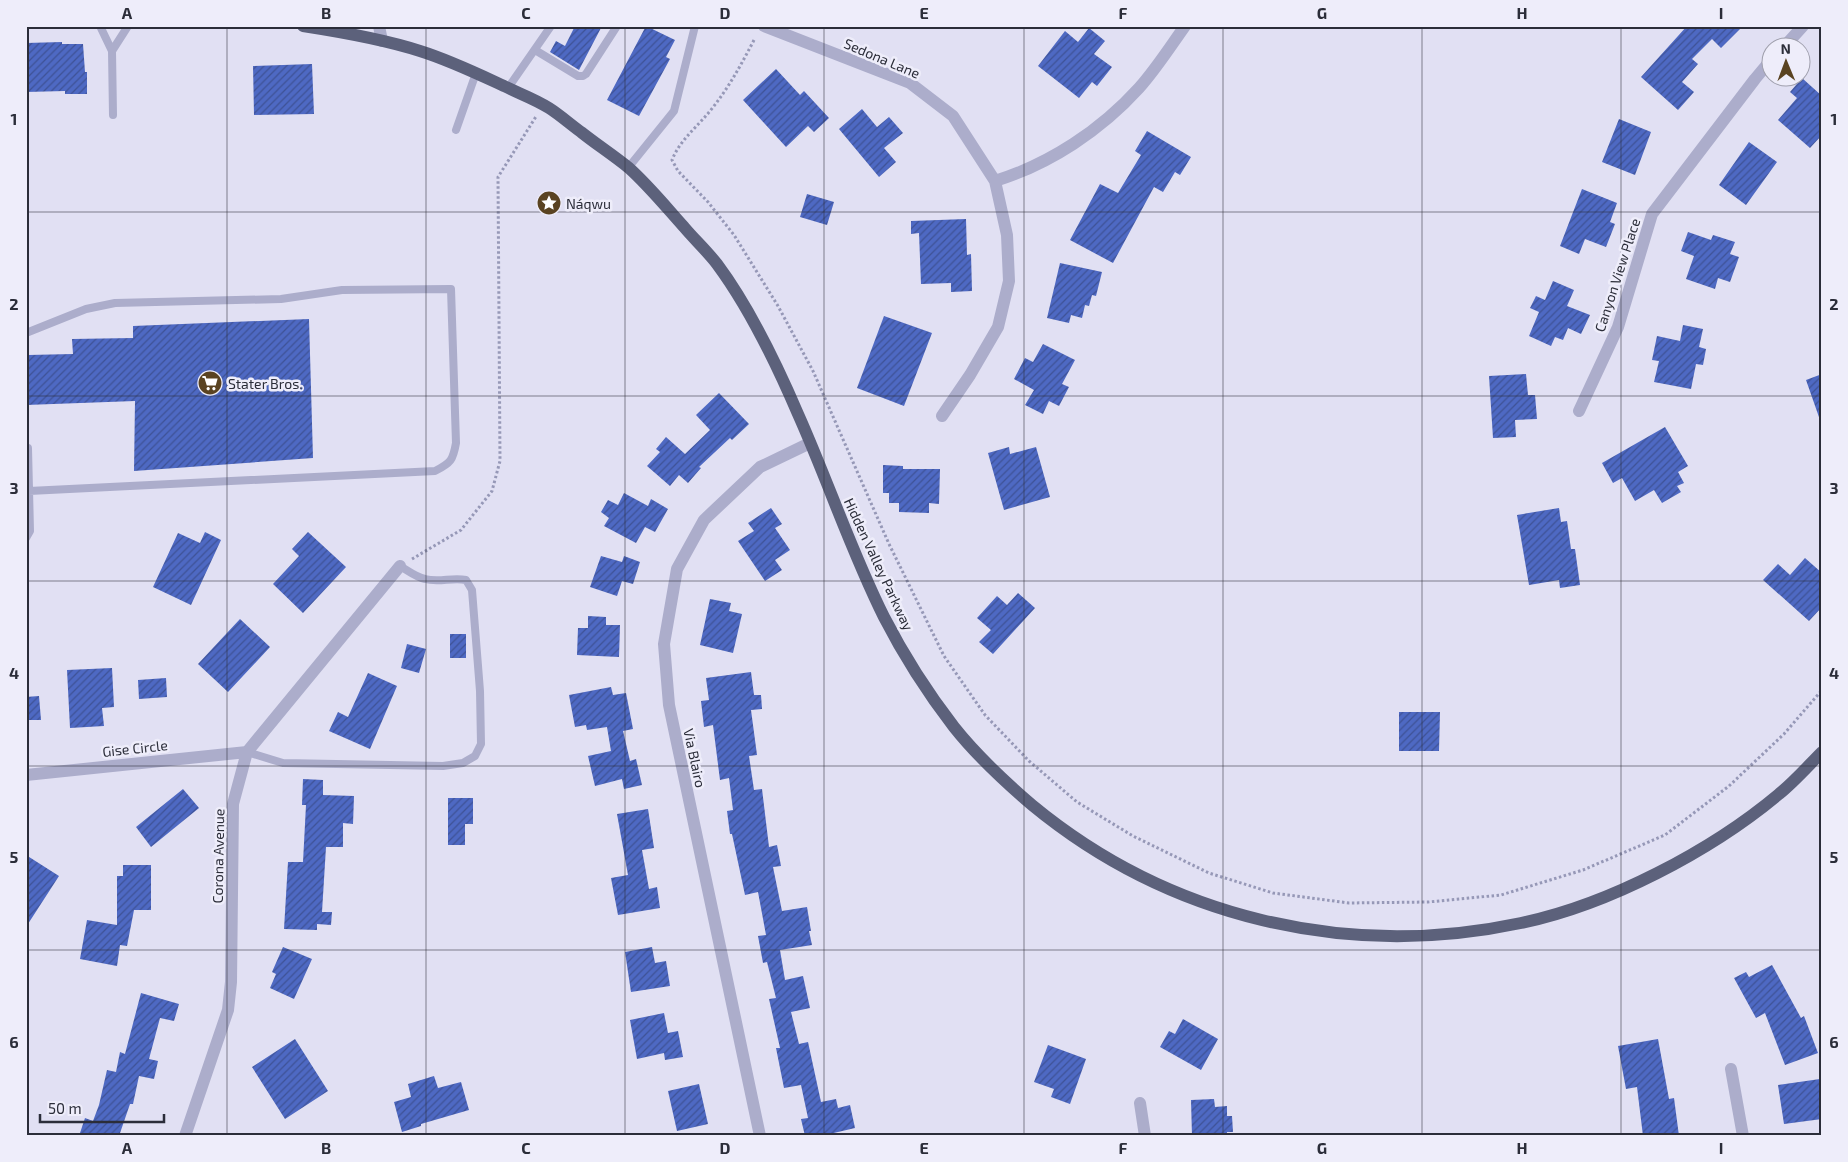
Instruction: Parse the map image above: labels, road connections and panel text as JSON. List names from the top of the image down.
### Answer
{
  "streets": {
    "main road": ["Hidden Valley Parkway"],
    "street": [
      "Sedona Lane",
      "Canyon View Place",
      "Gise Circle",
      "Via Blairo",
      "Corona Avenue"
    ]
  },
  "crossings": [
    ["Hidden Valley Parkway", "Via Blairo"],
    ["Gise Circle", "Corona Avenue"]
  ],
  "places": {
    "place": ["Náqwu"],
    "supermarket": ["Stater Bros."]
  },
  "scale_bar": "50 m",
  "north": "top",
  "grid": {
    "columns": [
      "A",
      "B",
      "C",
      "D",
      "E",
      "F",
      "G",
      "H",
      "I"
    ],
    "rows": [
      "1",
      "2",
      "3",
      "4",
      "5",
      "6"
    ]
  }
}
